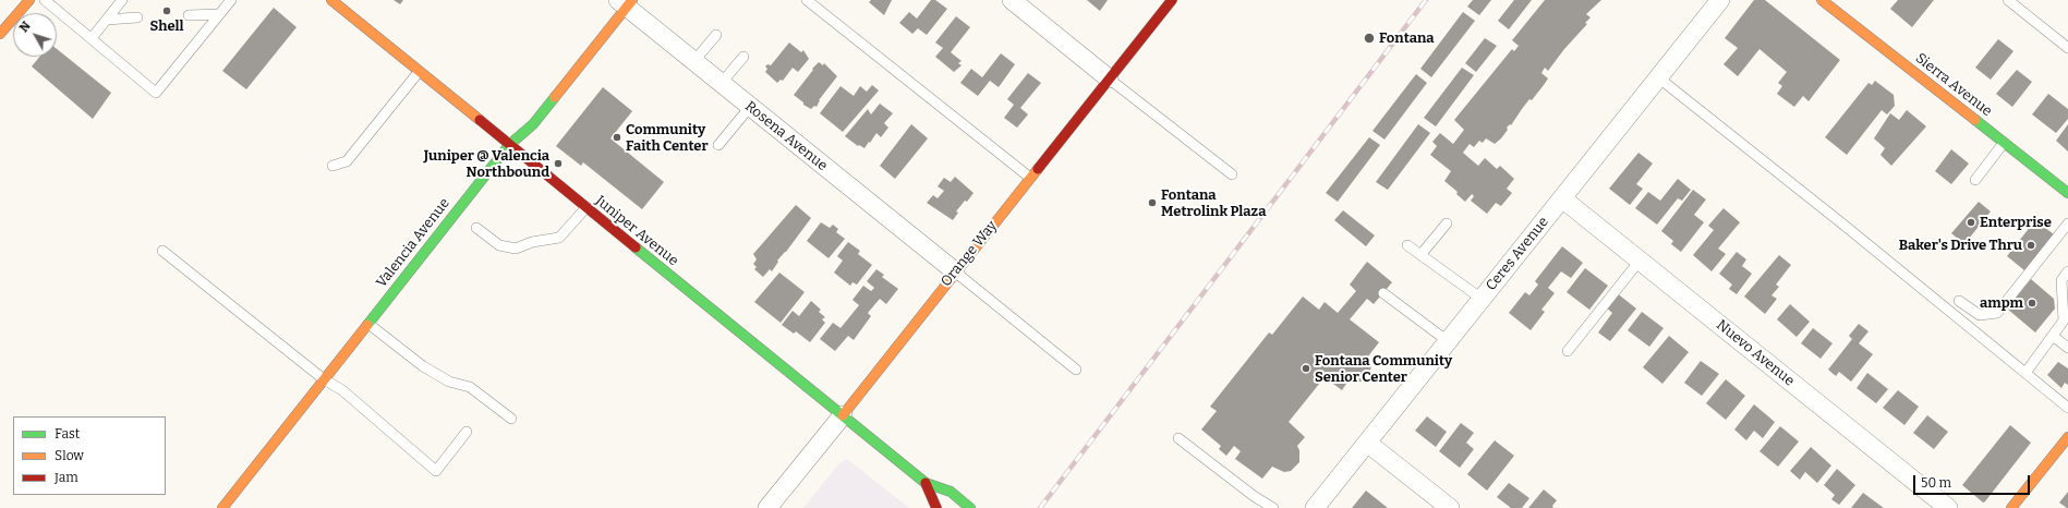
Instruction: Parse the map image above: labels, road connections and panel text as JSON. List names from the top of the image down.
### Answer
{
  "streets": {
    "street": [
      "Sierra Avenue",
      "Rosena Avenue",
      "Juniper Avenue",
      "Valencia Avenue",
      "Orange Way",
      "Ceres Avenue",
      "Nuevo Avenue"
    ]
  },
  "crossings": [
    ["Rosena Avenue", "Valencia Avenue"],
    ["Rosena Avenue", "Orange Way"],
    ["Juniper Avenue", "Valencia Avenue"],
    ["Juniper Avenue", "Orange Way"],
    ["Ceres Avenue", "Nuevo Avenue"]
  ],
  "places": [
    "Shell",
    "Fontana",
    "Community Faith Center",
    "Juniper @ Valencia Northbound",
    "Fontana Metrolink Plaza",
    "Enterprise",
    "Baker's Drive Thru",
    "ampm",
    "Fontana Community Senior Center"
  ],
  "legend": ["Fast", "Slow", "Jam"],
  "scale_bar": "50 m",
  "north": "top left"
}
